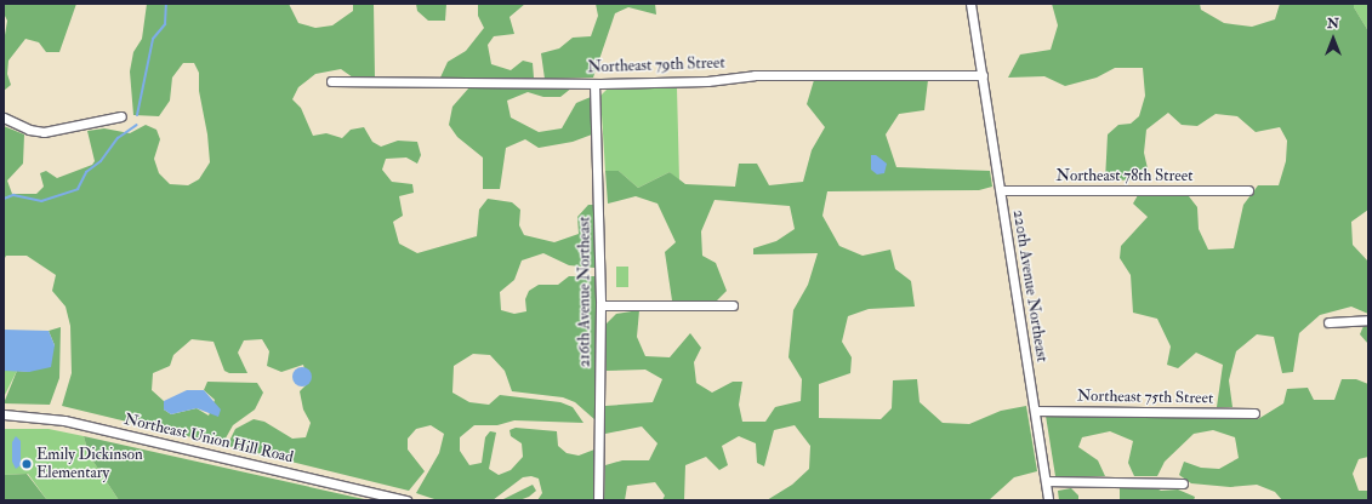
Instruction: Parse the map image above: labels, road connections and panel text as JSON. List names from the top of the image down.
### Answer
{
  "streets": {
    "street": [
      "Northeast 79th Street",
      "Northeast 78th Street",
      "220th Avenue Northeast",
      "216th Avenue Northeast",
      "Northeast 75th Street",
      "Northeast Union Hill Road"
    ]
  },
  "crossings": [
    ["Northeast 79th Street", "220th Avenue Northeast"],
    ["Northeast 79th Street", "216th Avenue Northeast"],
    ["Northeast 78th Street", "220th Avenue Northeast"],
    ["220th Avenue Northeast", "Northeast 75th Street"]
  ],
  "places": ["Emily Dickinson Elementary"],
  "north": "top"
}
